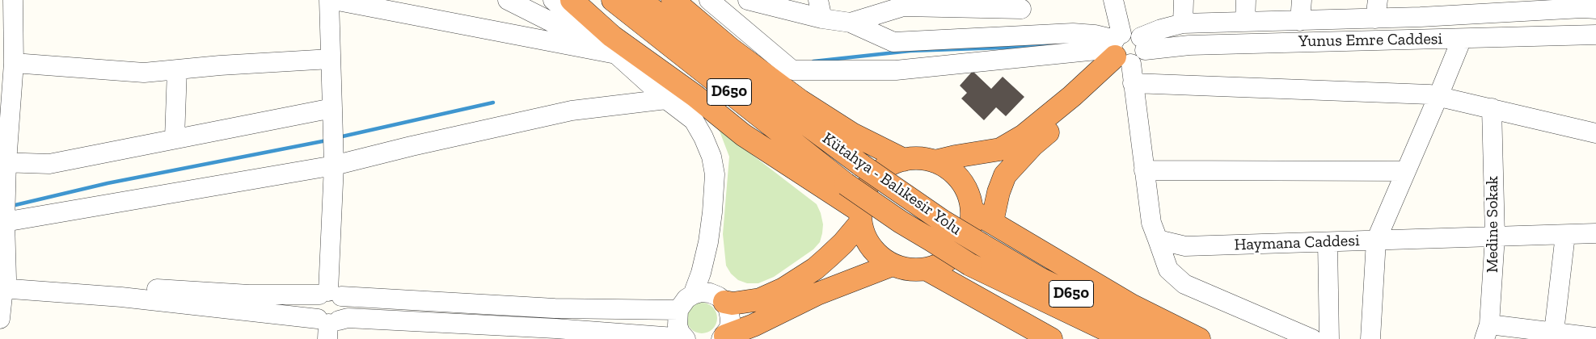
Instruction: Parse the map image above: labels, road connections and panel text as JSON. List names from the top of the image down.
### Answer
{
  "streets": {
    "highway": ["D650", "Kütahya - Balıkesir Yolu"],
    "street": ["Yunus Emre Caddesi", "Medine Sokak", "Haymana Caddesi"]
  },
  "crossings": [
    ["Medine Sokak", "Haymana Caddesi"]
  ]
}
